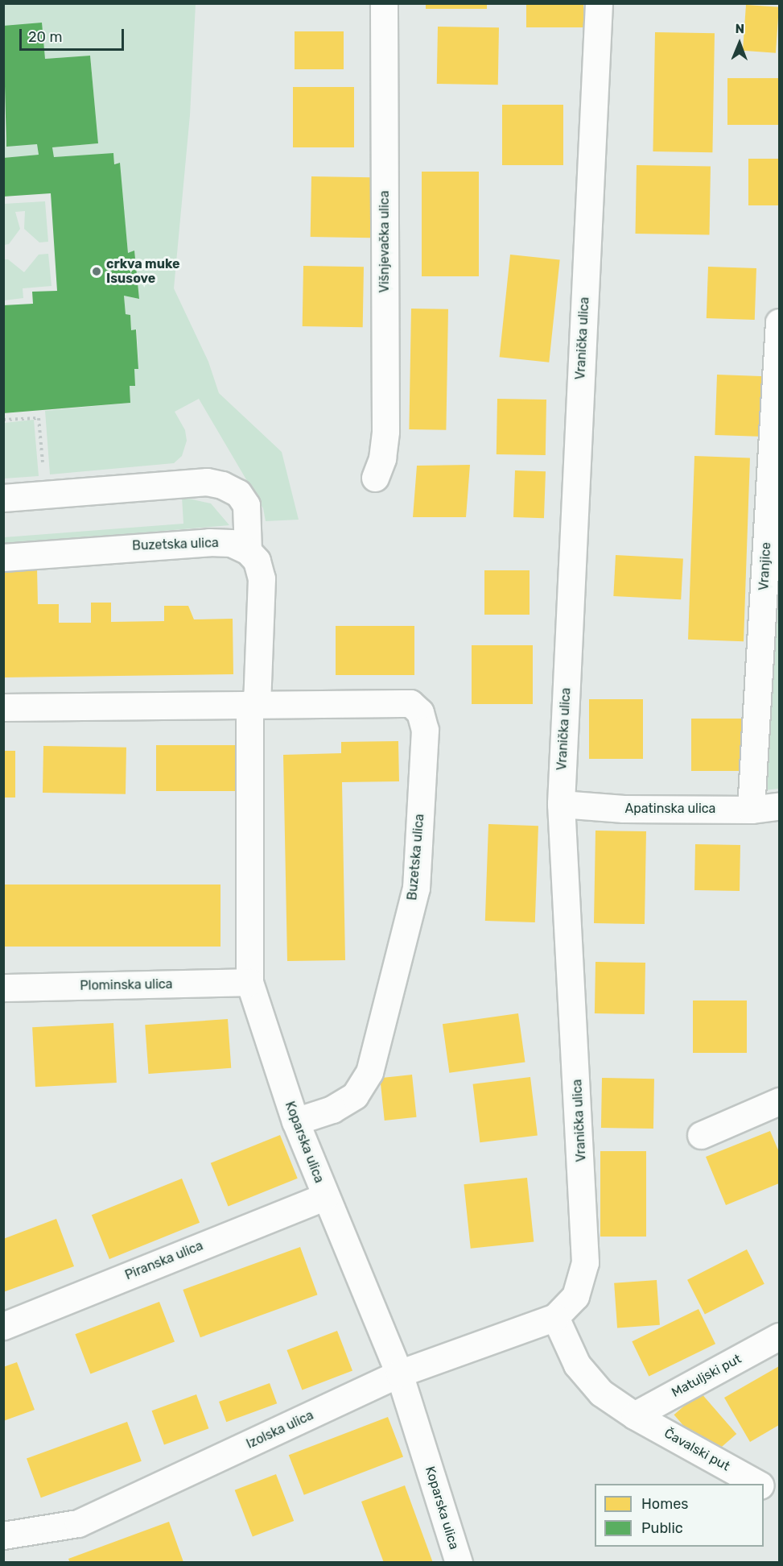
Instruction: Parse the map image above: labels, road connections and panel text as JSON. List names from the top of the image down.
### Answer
{
  "streets": {
    "street": [
      "Višnjevačka ulica",
      "Vranička ulica",
      "Buzetska ulica",
      "Vranjice",
      "Apatinska ulica",
      "Plominska ulica",
      "Koparska ulica",
      "Piranska ulica",
      "Matuljski put",
      "Izolska ulica",
      "Čavalski put"
    ]
  },
  "crossings": [
    ["Vranička ulica", "Apatinska ulica"],
    ["Vranička ulica", "Izolska ulica"],
    ["Buzetska ulica", "Koparska ulica"],
    ["Vranjice", "Apatinska ulica"],
    ["Plominska ulica", "Koparska ulica"],
    ["Koparska ulica", "Piranska ulica"],
    ["Koparska ulica", "Izolska ulica"],
    ["Matuljski put", "Čavalski put"]
  ],
  "places": ["crkva muke Isusove"],
  "legend": ["Homes", "Public"],
  "scale_bar": "20 m",
  "north": "top"
}
